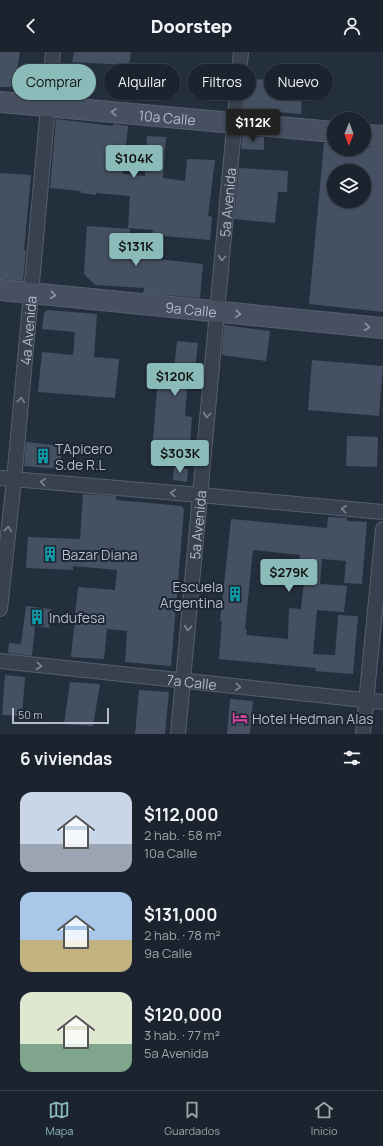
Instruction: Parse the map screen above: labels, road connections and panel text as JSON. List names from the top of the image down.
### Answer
{
  "streets": {
    "main road": ["10a Calle", "9a Calle"],
    "street": ["5a Avenida", "4a Avenida", "7a Calle"]
  },
  "crossings": [
    ["10a Calle", "5a Avenida"],
    ["10a Calle", "4a Avenida"],
    ["5a Avenida", "9a Calle"],
    ["5a Avenida", "7a Calle"],
    ["9a Calle", "4a Avenida"]
  ],
  "one_way": [
    "10a Calle",
    "5a Avenida",
    "9a Calle",
    "4a Avenida",
    "7a Calle"
  ],
  "places": {
    "building": [
      "TApicero S.de R.L",
      "Bazar Diana",
      "Escuela Argentina",
      "Indufesa"
    ],
    "hotel": ["Hotel Hedman Alas"]
  },
  "scale_bar": "50 m",
  "north": "bottom",
  "page": {
    "header": "Doorstep",
    "chip": [
      "Comprar",
      "Alquilar",
      "Filtros",
      "Nuevo"
    ],
    "price": [
      "$112K",
      "$104K",
      "$131K",
      "$120K",
      "$303K",
      "$279K"
    ],
    "scale": "50 m",
    "heading": "6 viviendas",
    "list": [
      {
        "name": "$112,000",
        "note": "2 hab. · 58 m² · 10a Calle"
      },
      {
        "name": "$131,000",
        "note": "2 hab. · 78 m² · 9a Calle"
      },
      {
        "name": "$120,000",
        "note": "3 hab. · 77 m² · 5a Avenida"
      }
    ],
    "tabs": ["Mapa", "Guardados", "Inicio"]
  }
}
